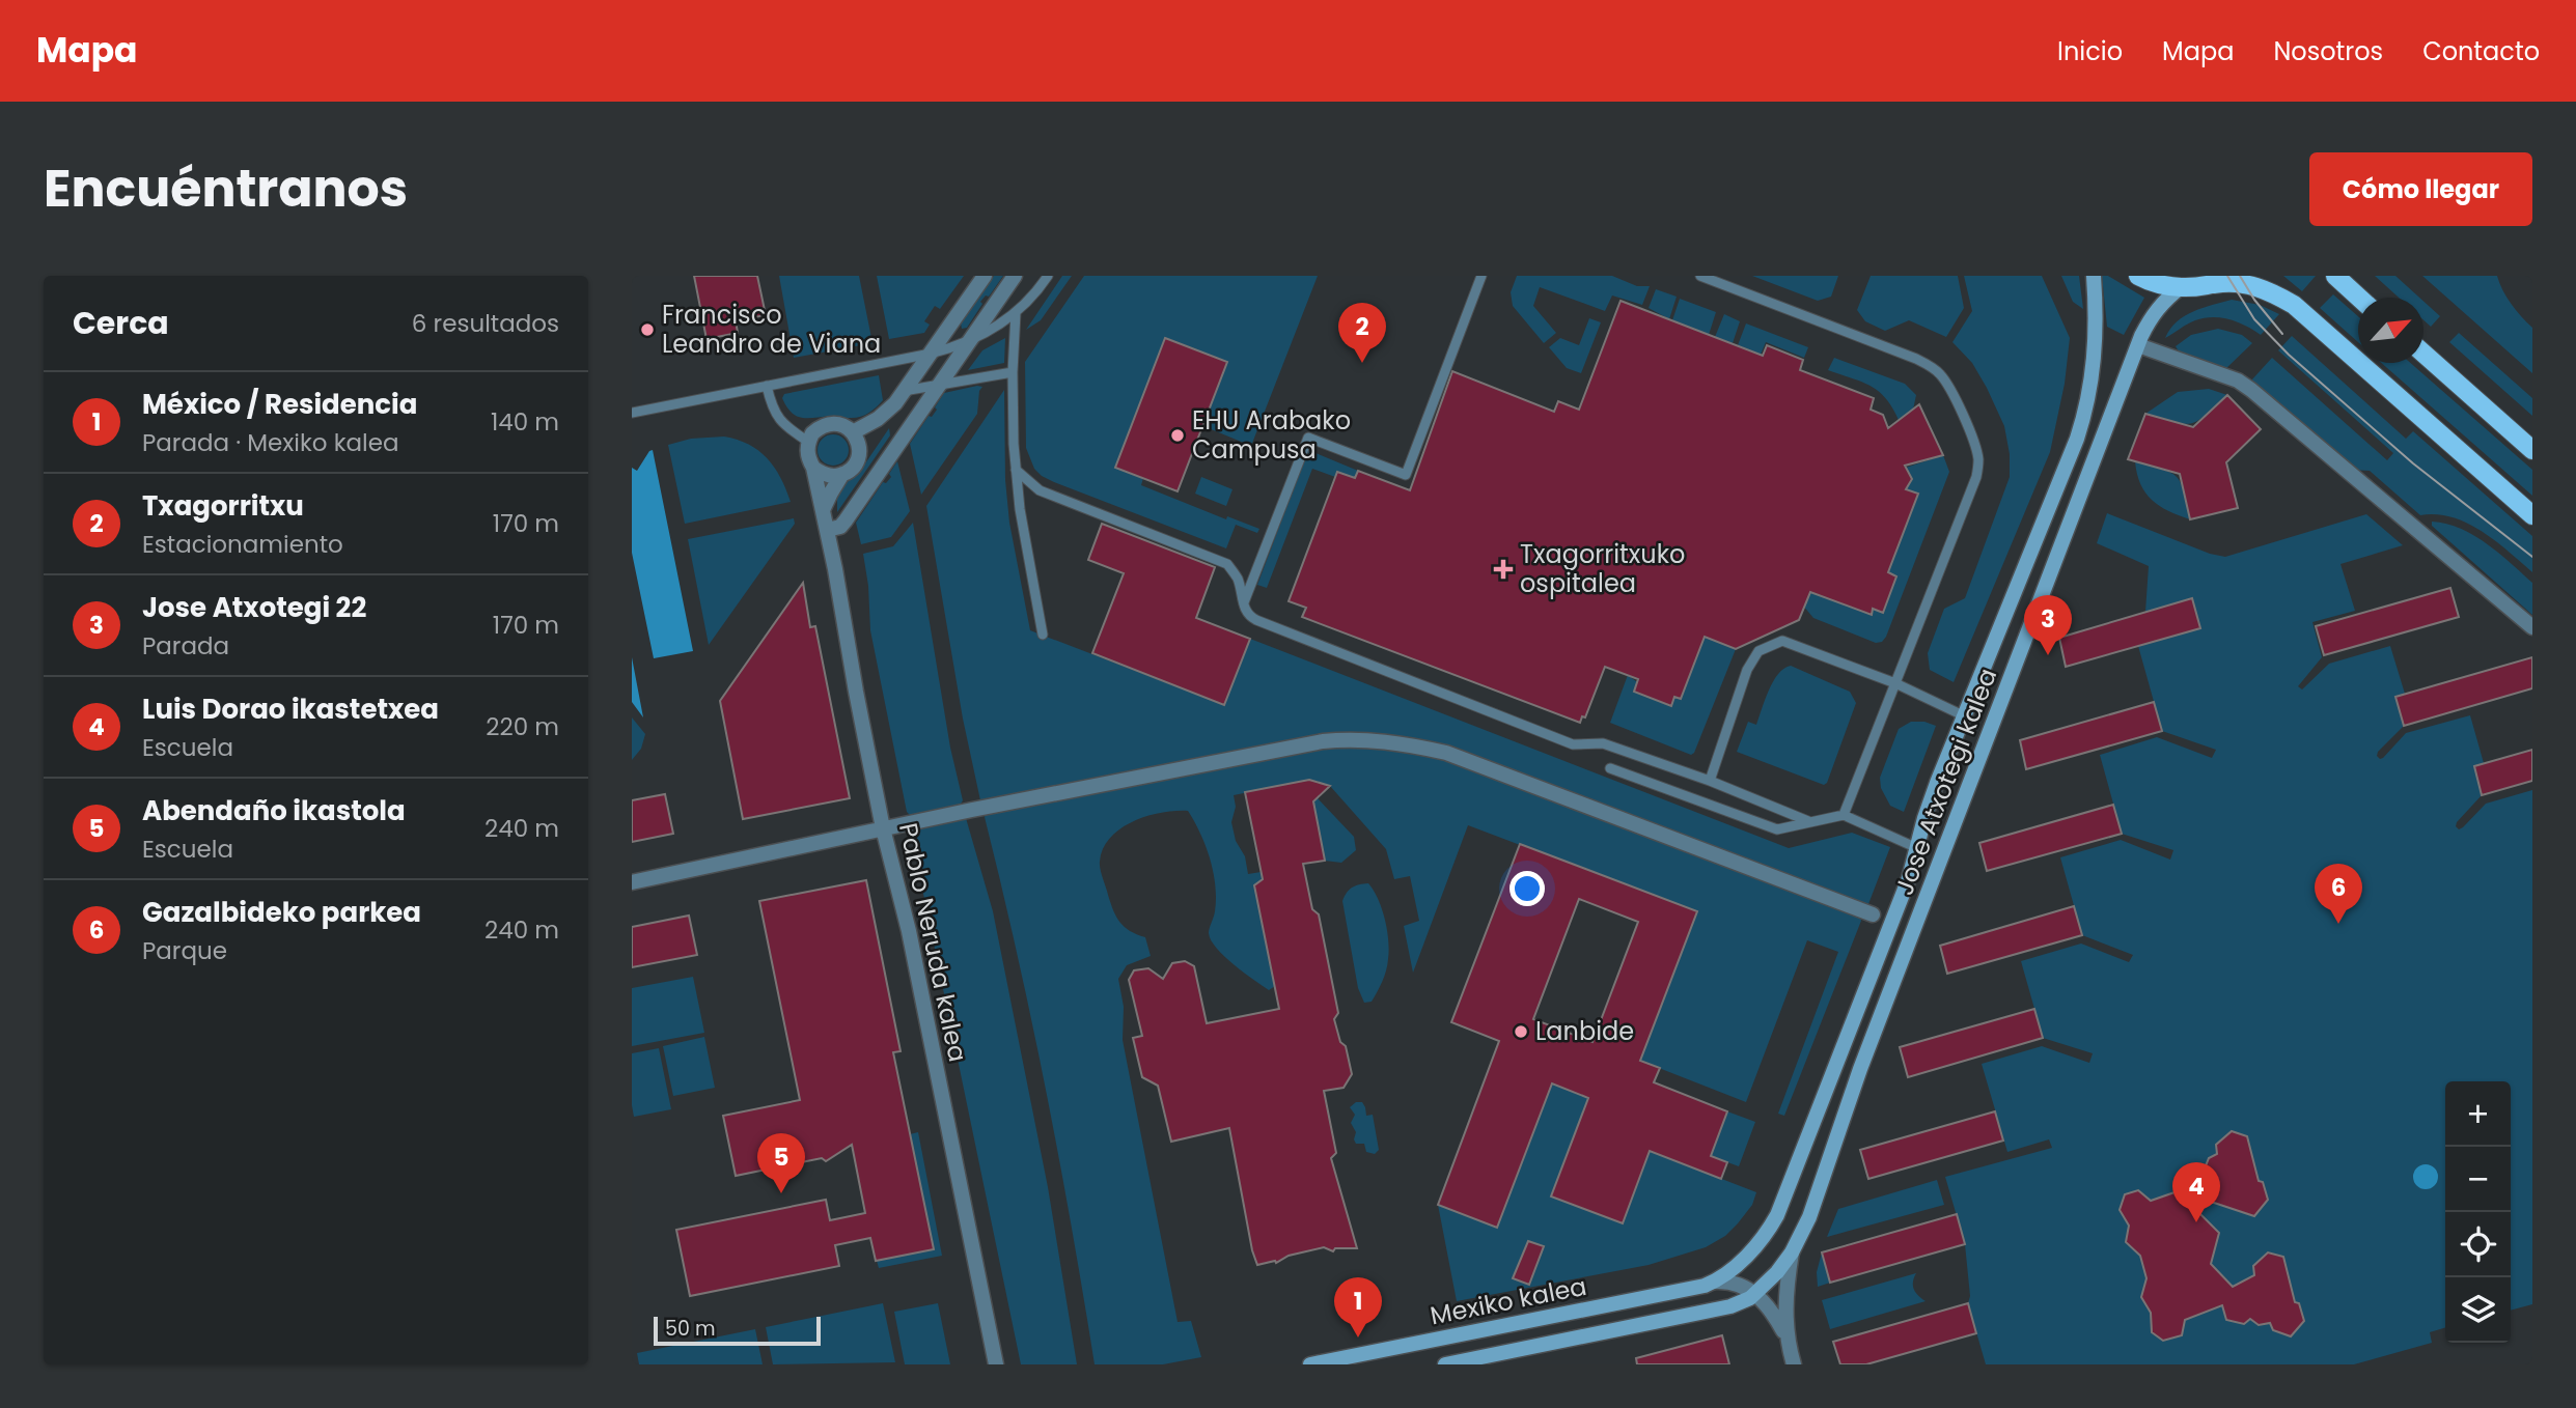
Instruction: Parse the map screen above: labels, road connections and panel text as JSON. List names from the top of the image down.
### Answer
{
  "streets": {
    "main road": ["Jose Atxotegi kalea", "Mexiko kalea"],
    "street": ["Pablo Neruda kalea"]
  },
  "crossings": [
    ["Jose Atxotegi kalea", "Mexiko kalea"]
  ],
  "places": {
    "other": ["Francisco Leandro de Viana", "EHU Arabako Campusa", "Lanbide"],
    "health": ["Txagorritxuko ospitalea"]
  },
  "scale_bar": "50 m",
  "north": "top right",
  "page": {
    "header": "Mapa",
    "nav": [
      "Inicio",
      "Mapa",
      "Nosotros",
      "Contacto"
    ],
    "title": "Encuéntranos",
    "buttons": "Cómo llegar",
    "heading": ["Cerca", "6 resultados"],
    "pins": [
      "2",
      "3",
      "6",
      "5",
      "4",
      "1"
    ],
    "list": [
      {
        "mark": "1",
        "name": "México / Residencia",
        "note": "Parada · Mexiko kalea",
        "value": "140 m"
      },
      {
        "mark": "2",
        "name": "Txagorritxu",
        "note": "Estacionamiento",
        "value": "170 m"
      },
      {
        "mark": "3",
        "name": "Jose Atxotegi 22",
        "note": "Parada",
        "value": "170 m"
      },
      {
        "mark": "4",
        "name": "Luis Dorao ikastetxea",
        "note": "Escuela",
        "value": "220 m"
      },
      {
        "mark": "5",
        "name": "Abendaño ikastola",
        "note": "Escuela",
        "value": "240 m"
      },
      {
        "mark": "6",
        "name": "Gazalbideko parkea",
        "note": "Parque",
        "value": "240 m"
      }
    ],
    "map_buttons": ["+", "−"],
    "scale": "50 m"
  }
}
